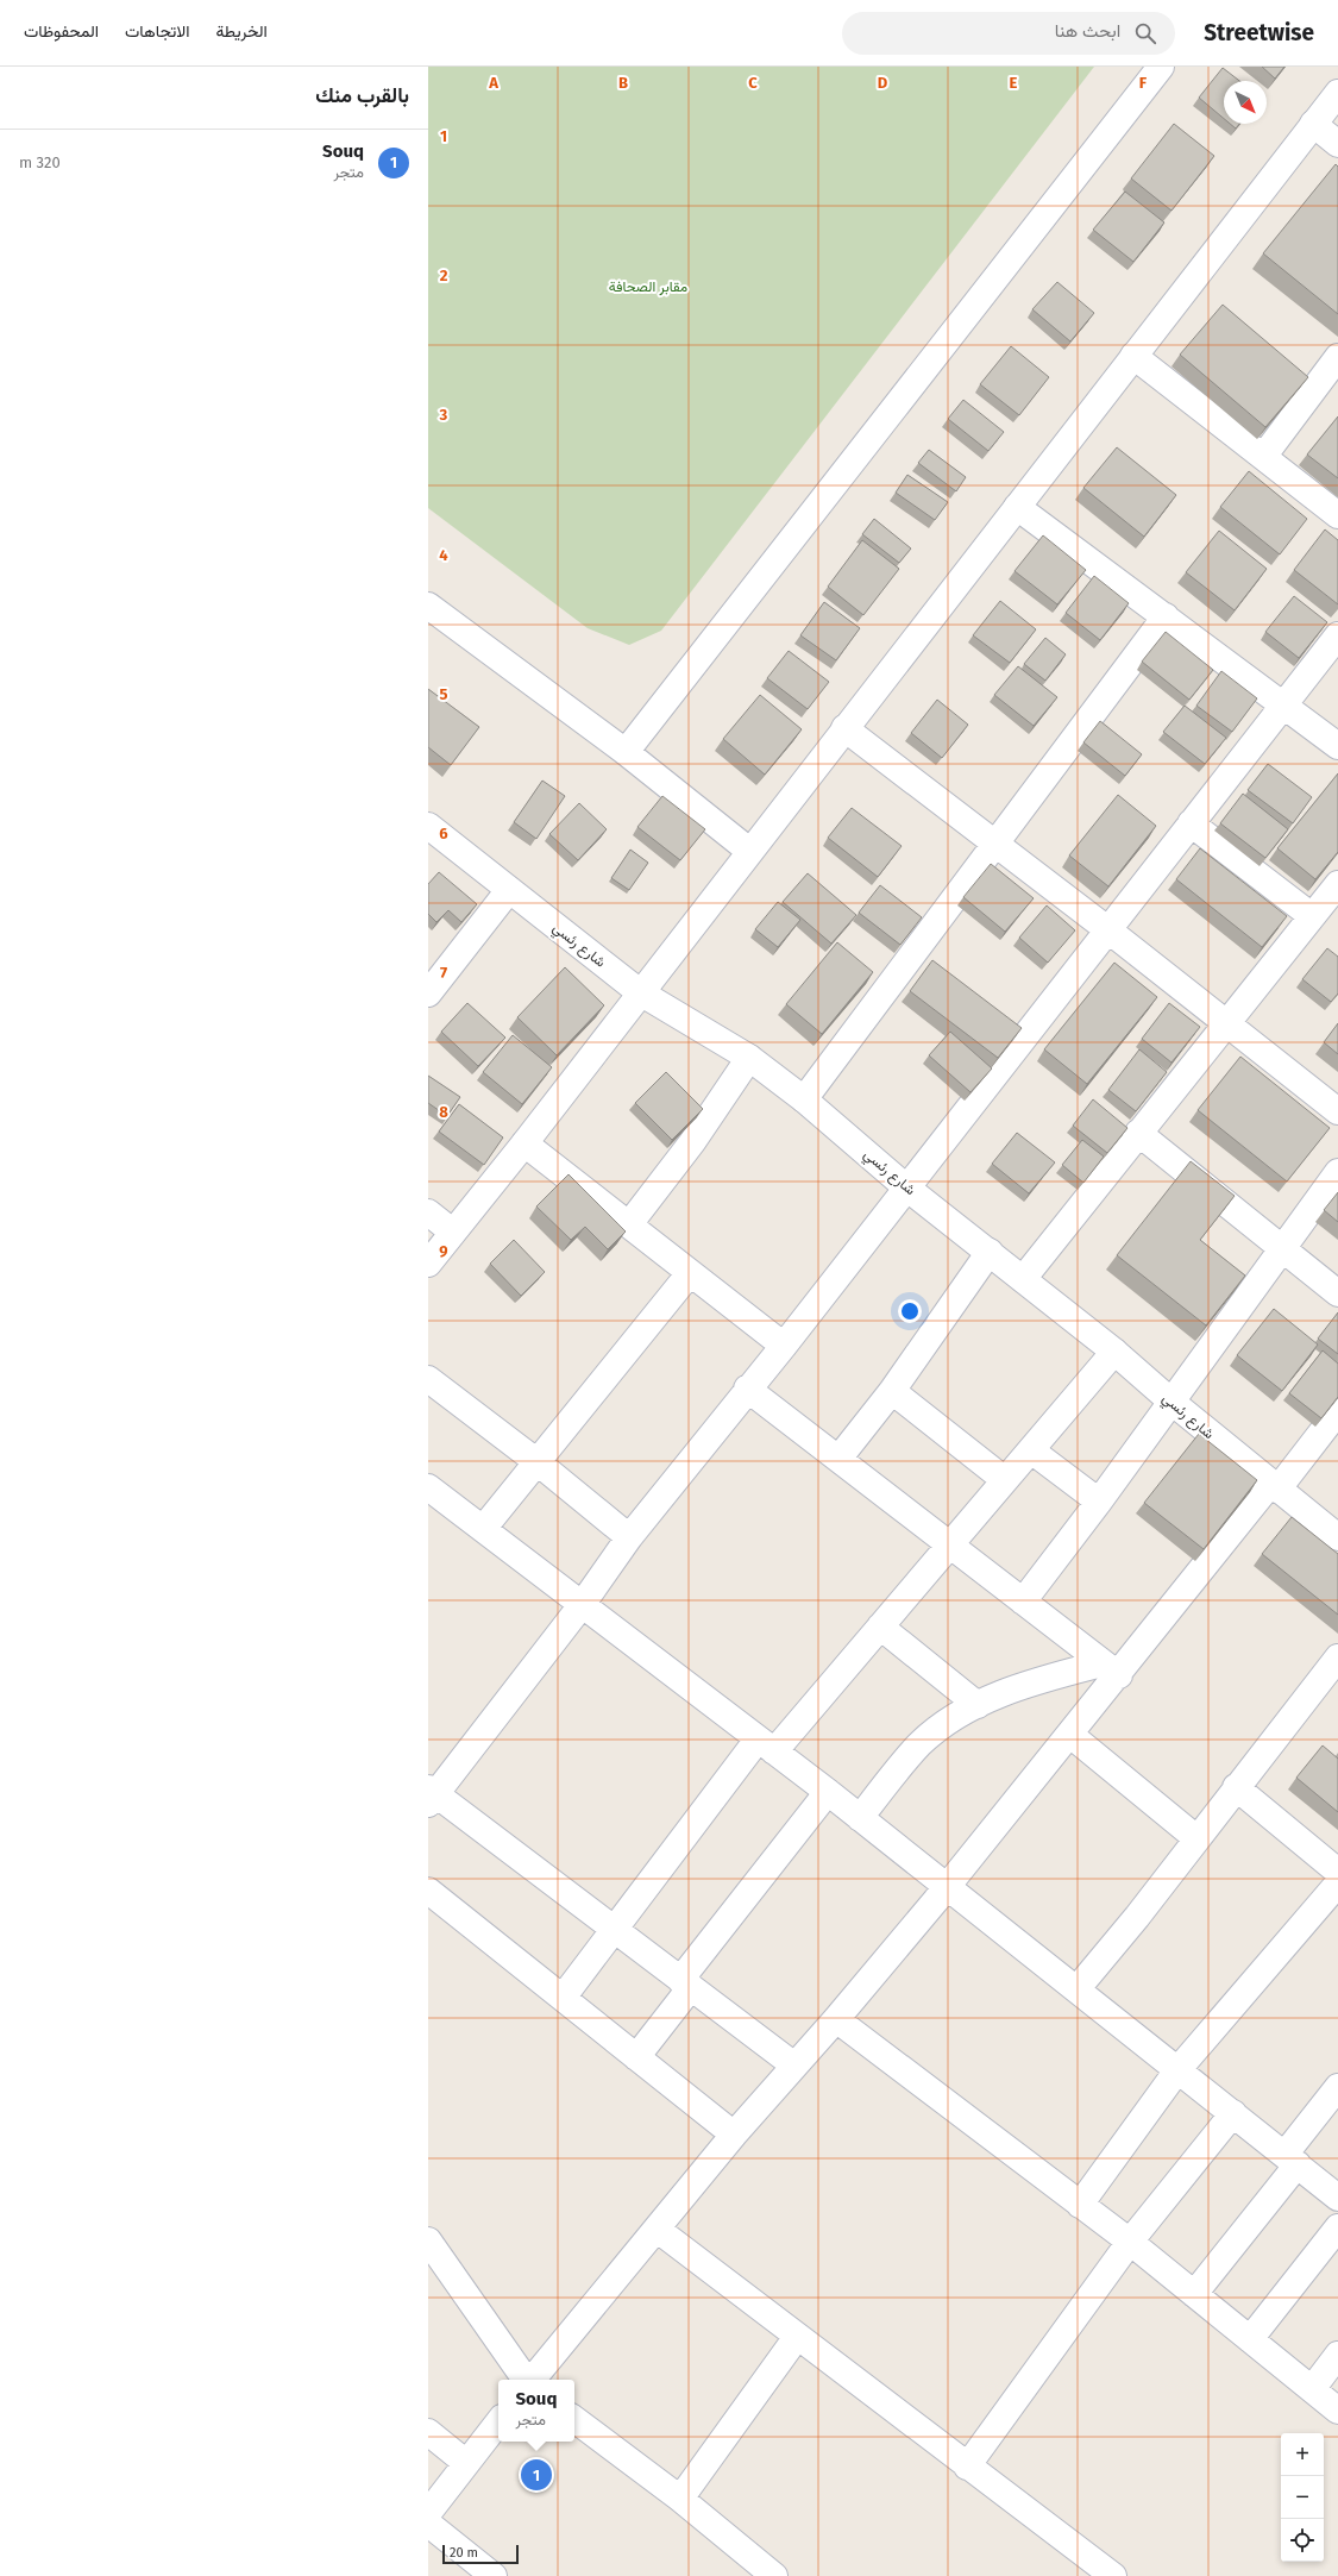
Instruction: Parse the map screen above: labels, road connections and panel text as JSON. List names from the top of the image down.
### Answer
{
  "streets": {
    "street": ["شارع رئسي"]
  },
  "parks": ["مقابر الصحافة"],
  "scale_bar": "20 m",
  "north": "bottom right",
  "page": {
    "header": "Streetwise",
    "search": "ابحث هنا",
    "nav": ["الخريطة", "الاتجاهات", "المحفوظات"],
    "heading": "بالقرب منك",
    "list": [
      {
        "mark": "1",
        "name": "Souq",
        "note": "متجر",
        "value": "320 m"
      }
    ],
    "popup": ["Souq", "متجر"],
    "map_buttons": ["+", "−"],
    "pins": "1",
    "scale": "20 m"
  },
  "grid": {
    "columns": [
      "A",
      "B",
      "C",
      "D",
      "E",
      "F"
    ],
    "rows": [
      "1",
      "2",
      "3",
      "4",
      "5",
      "6",
      "7",
      "8",
      "9"
    ]
  }
}
